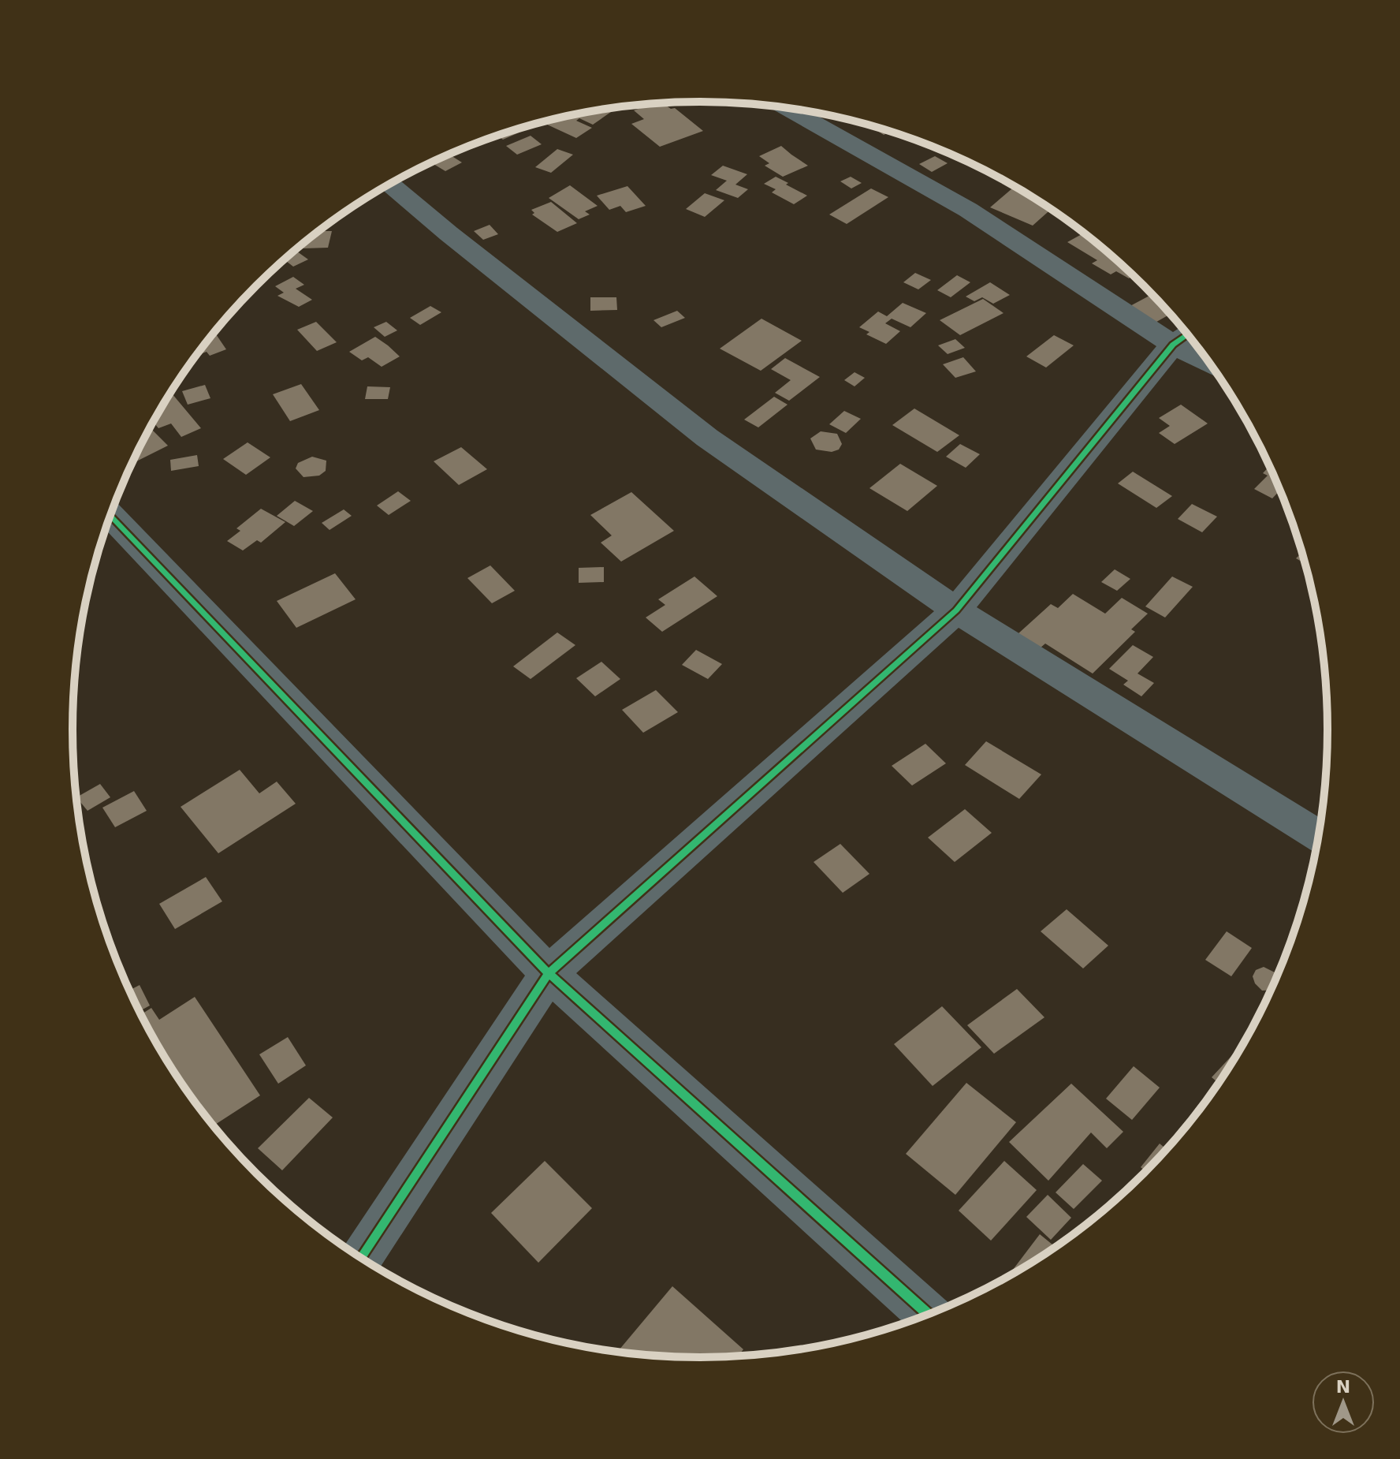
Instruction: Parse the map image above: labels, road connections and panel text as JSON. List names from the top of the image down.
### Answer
{
  "north": "top"
}
